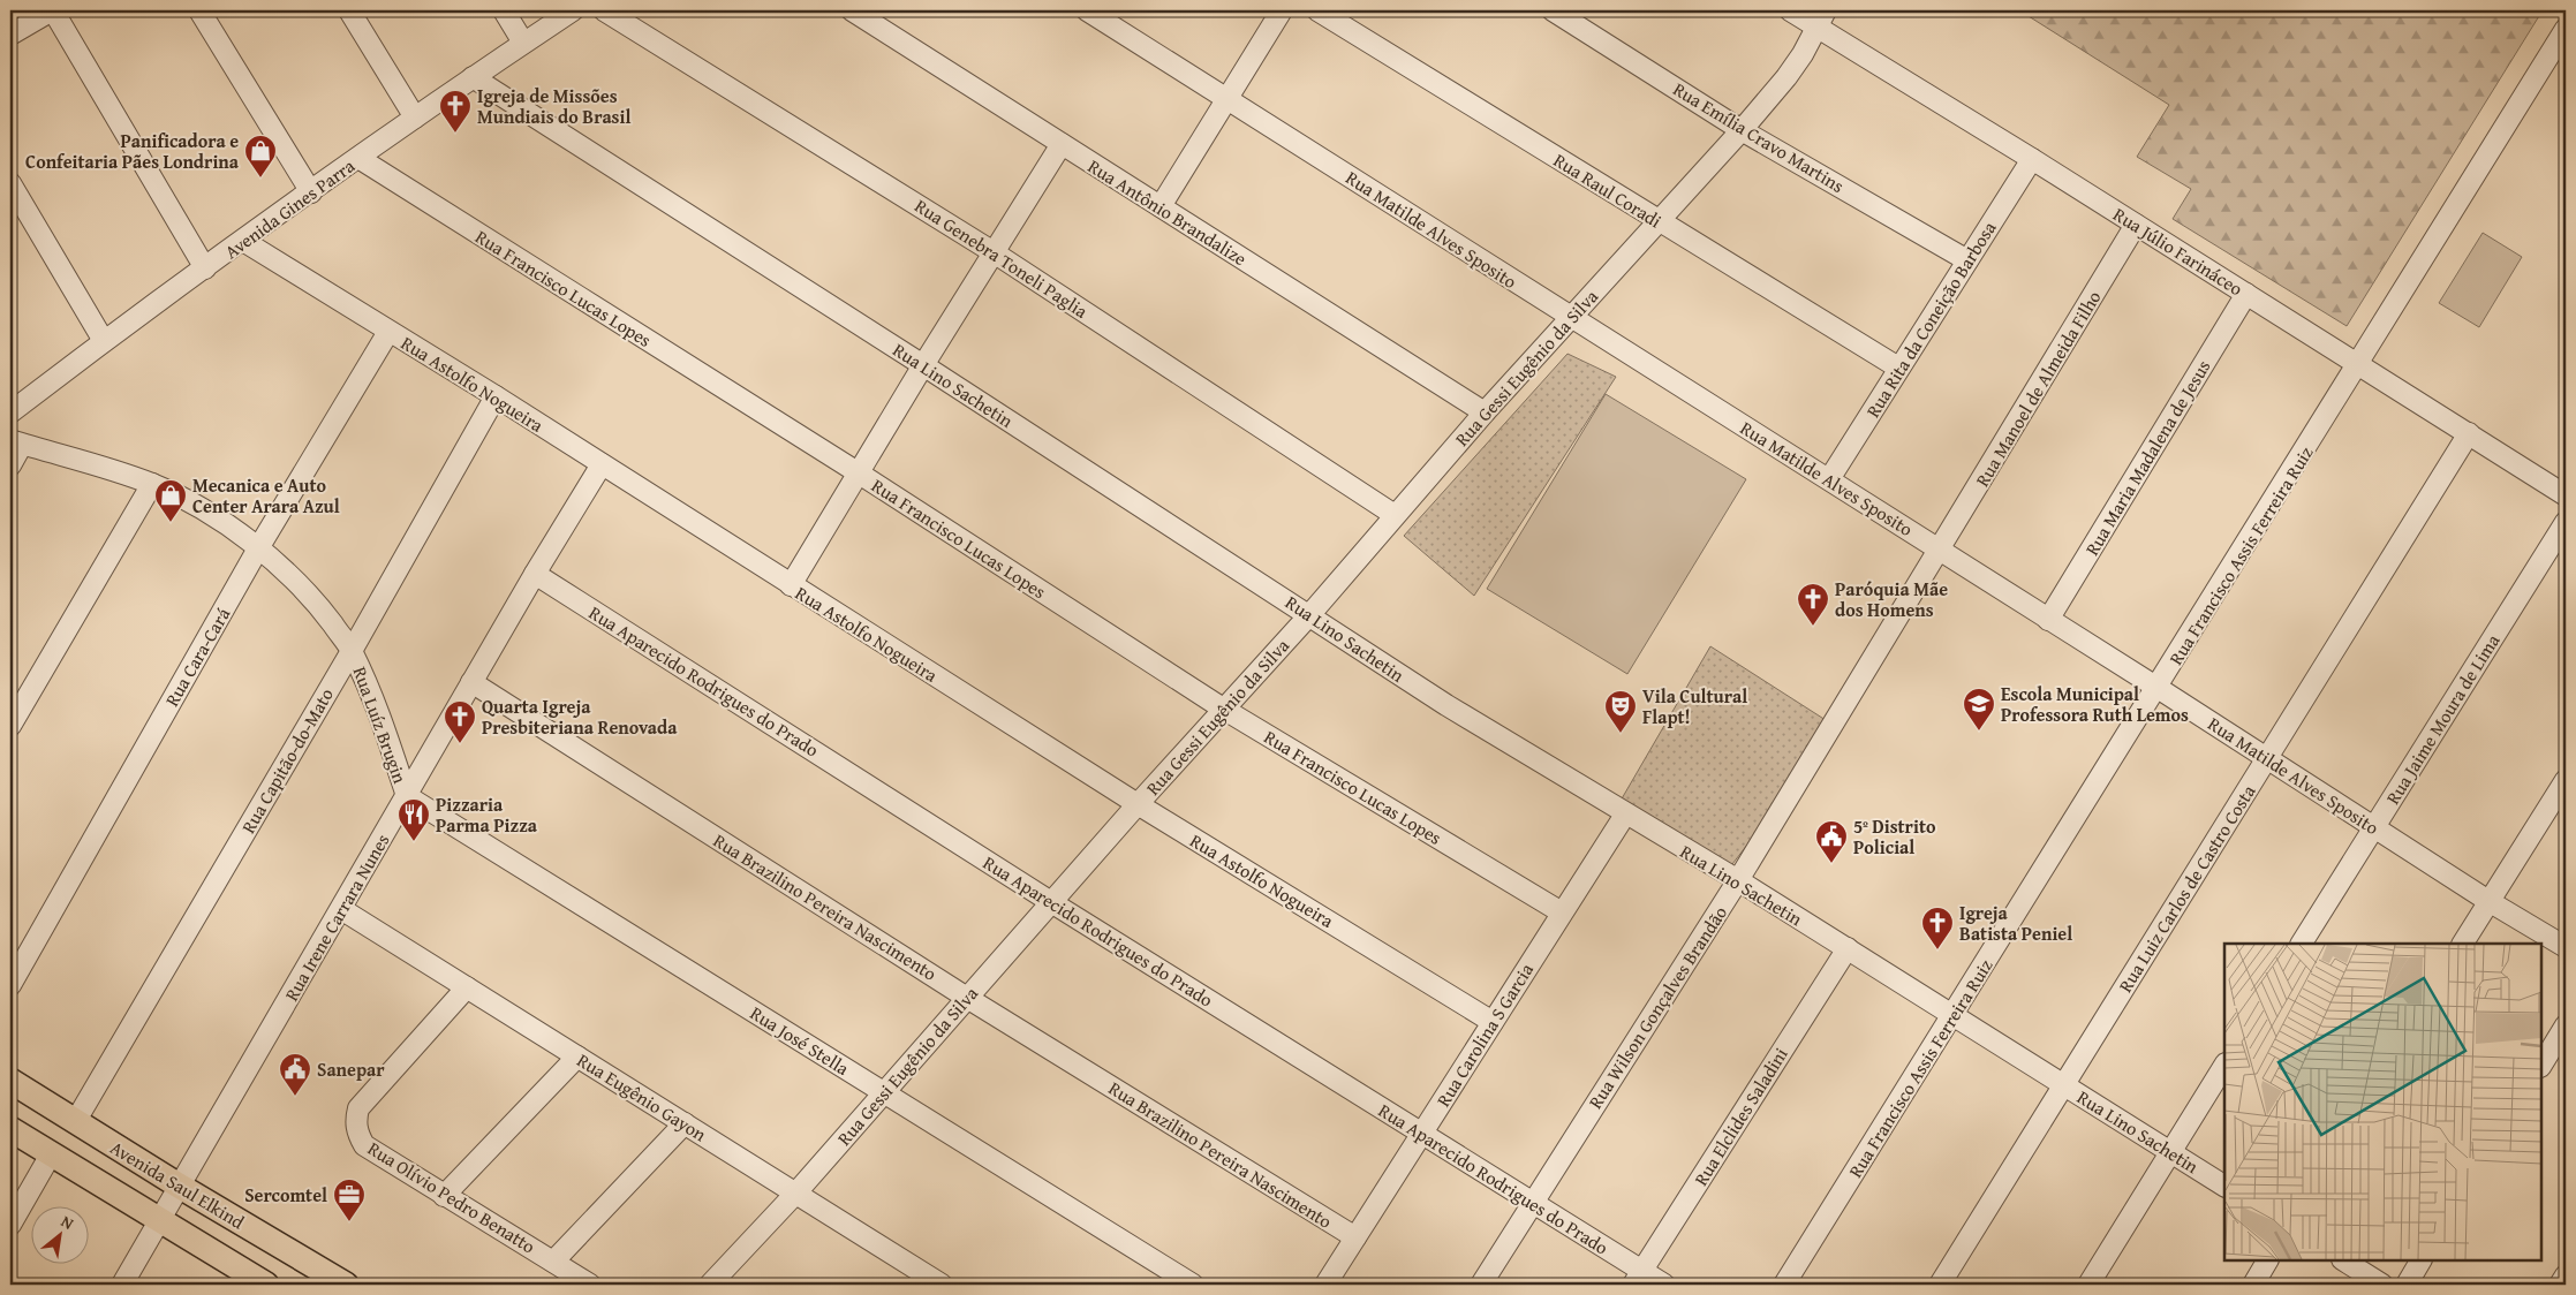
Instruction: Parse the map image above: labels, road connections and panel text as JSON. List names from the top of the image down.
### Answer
{
  "streets": {
    "main road": ["Avenida Saul Elkind"],
    "street": [
      "Rua Emília Cravo Martins",
      "Rua Raul Coradi",
      "Avenida Gines Parra",
      "Rua Antônio Brandalize",
      "Rua Matilde Alves Sposito",
      "Rua Júlio Farináceo",
      "Rua Genebra Toneli Paglia",
      "Rua Francisco Lucas Lopes",
      "Rua Rita da Coneição Barbosa",
      "Rua Gessi Eugênio da Silva",
      "Rua Astolfo Nogueira",
      "Rua Lino Sachetin",
      "Rua Manoel de Almeida Filho",
      "Rua Maria Madalena de Jesus",
      "Rua Francisco Assis Ferreira Ruiz",
      "Rua Cara-Cará",
      "Rua Aparecido Rodrigues do Prado",
      "Rua Jaime Moura de Lima",
      "Rua Luíz Brugin",
      "Rua Capitão-do-Mato",
      "Rua Luiz Carlos de Castro Costa",
      "Rua Brazilino Pereira Nascimento",
      "Rua Irene Carrara Nunes",
      "Rua Wilson Gonçalves Brandão",
      "Rua Carolina S Garcia",
      "Rua José Stella",
      "Rua Eugênio Gayon",
      "Rua Elclides Saladini",
      "Rua Olívio Pedro Benatto"
    ]
  },
  "crossings": [
    ["Rua Emília Cravo Martins", "Rua Rita da Coneição Barbosa"],
    ["Rua Emília Cravo Martins", "Rua Gessi Eugênio da Silva"],
    ["Rua Raul Coradi", "Rua Rita da Coneição Barbosa"],
    ["Rua Raul Coradi", "Rua Gessi Eugênio da Silva"],
    ["Avenida Gines Parra", "Rua Francisco Lucas Lopes"],
    ["Avenida Gines Parra", "Rua Astolfo Nogueira"],
    ["Avenida Gines Parra", "Rua Lino Sachetin"],
    ["Rua Antônio Brandalize", "Rua Gessi Eugênio da Silva"],
    ["Rua Matilde Alves Sposito", "Rua Rita da Coneição Barbosa"],
    ["Rua Matilde Alves Sposito", "Rua Gessi Eugênio da Silva"],
    ["Rua Matilde Alves Sposito", "Rua Manoel de Almeida Filho"],
    ["Rua Matilde Alves Sposito", "Rua Maria Madalena de Jesus"],
    ["Rua Matilde Alves Sposito", "Rua Francisco Assis Ferreira Ruiz"],
    ["Rua Matilde Alves Sposito", "Rua Jaime Moura de Lima"],
    ["Rua Matilde Alves Sposito", "Rua Luiz Carlos de Castro Costa"],
    ["Rua Matilde Alves Sposito", "Rua Wilson Gonçalves Brandão"],
    ["Rua Júlio Farináceo", "Rua Rita da Coneição Barbosa"],
    ["Rua Júlio Farináceo", "Rua Gessi Eugênio da Silva"],
    ["Rua Júlio Farináceo", "Rua Manoel de Almeida Filho"],
    ["Rua Júlio Farináceo", "Rua Maria Madalena de Jesus"],
    ["Rua Júlio Farináceo", "Rua Francisco Assis Ferreira Ruiz"],
    ["Rua Júlio Farináceo", "Rua Luiz Carlos de Castro Costa"],
    ["Rua Genebra Toneli Paglia", "Rua Gessi Eugênio da Silva"],
    ["Rua Francisco Lucas Lopes", "Rua Gessi Eugênio da Silva"],
    ["Rua Francisco Lucas Lopes", "Rua Carolina S Garcia"],
    ["Rua Gessi Eugênio da Silva", "Rua Astolfo Nogueira"],
    ["Rua Gessi Eugênio da Silva", "Rua Lino Sachetin"],
    ["Rua Gessi Eugênio da Silva", "Rua Aparecido Rodrigues do Prado"],
    ["Rua Gessi Eugênio da Silva", "Rua Brazilino Pereira Nascimento"],
    ["Rua Gessi Eugênio da Silva", "Rua José Stella"],
    ["Rua Gessi Eugênio da Silva", "Rua Eugênio Gayon"],
    ["Rua Astolfo Nogueira", "Rua Cara-Cará"],
    ["Rua Astolfo Nogueira", "Rua Capitão-do-Mato"],
    ["Rua Astolfo Nogueira", "Rua Irene Carrara Nunes"],
    ["Rua Astolfo Nogueira", "Rua Carolina S Garcia"],
    ["Rua Lino Sachetin", "Rua Francisco Assis Ferreira Ruiz"],
    ["Rua Lino Sachetin", "Rua Luiz Carlos de Castro Costa"],
    ["Rua Lino Sachetin", "Rua Wilson Gonçalves Brandão"],
    ["Rua Lino Sachetin", "Rua Carolina S Garcia"],
    ["Rua Lino Sachetin", "Rua Elclides Saladini"],
    ["Rua Manoel de Almeida Filho", "Rua Wilson Gonçalves Brandão"],
    ["Rua Cara-Cará", "Rua Luíz Brugin"],
    ["Rua Aparecido Rodrigues do Prado", "Rua Irene Carrara Nunes"],
    ["Rua Aparecido Rodrigues do Prado", "Rua Wilson Gonçalves Brandão"],
    ["Rua Aparecido Rodrigues do Prado", "Rua Carolina S Garcia"],
    ["Rua Aparecido Rodrigues do Prado", "Rua Elclides Saladini"],
    ["Rua Luíz Brugin", "Rua Capitão-do-Mato"],
    ["Rua Luíz Brugin", "Rua Irene Carrara Nunes"],
    ["Rua Luíz Brugin", "Rua José Stella"],
    ["Rua Capitão-do-Mato", "Avenida Saul Elkind"],
    ["Rua Brazilino Pereira Nascimento", "Rua Irene Carrara Nunes"],
    ["Rua Brazilino Pereira Nascimento", "Rua Carolina S Garcia"],
    ["Rua Irene Carrara Nunes", "Rua José Stella"],
    ["Rua Irene Carrara Nunes", "Rua Eugênio Gayon"],
    ["Rua Irene Carrara Nunes", "Avenida Saul Elkind"],
    ["Rua Eugênio Gayon", "Rua Olívio Pedro Benatto"]
  ],
  "places": {
    "church": [
      "Igreja de Missões Mundiais do Brasil",
      "Paróquia Mãe dos Homens",
      "Quarta Igreja Presbiteriana Renovada",
      "Igreja Batista Peniel"
    ],
    "shop": ["Panificadora e Confeitaria Pães Londrina", "Mecanica e Auto Center Arara Azul"],
    "school or university": ["Escola Municipal Professora Ruth Lemos"],
    "theatre": ["Vila Cultural Flapt!"],
    "restaurant": ["Pizzaria Parma Pizza"],
    "public building": ["5º Distrito Policial", "Sanepar"],
    "office": ["Sercomtel"]
  },
  "north": "top right"
}
